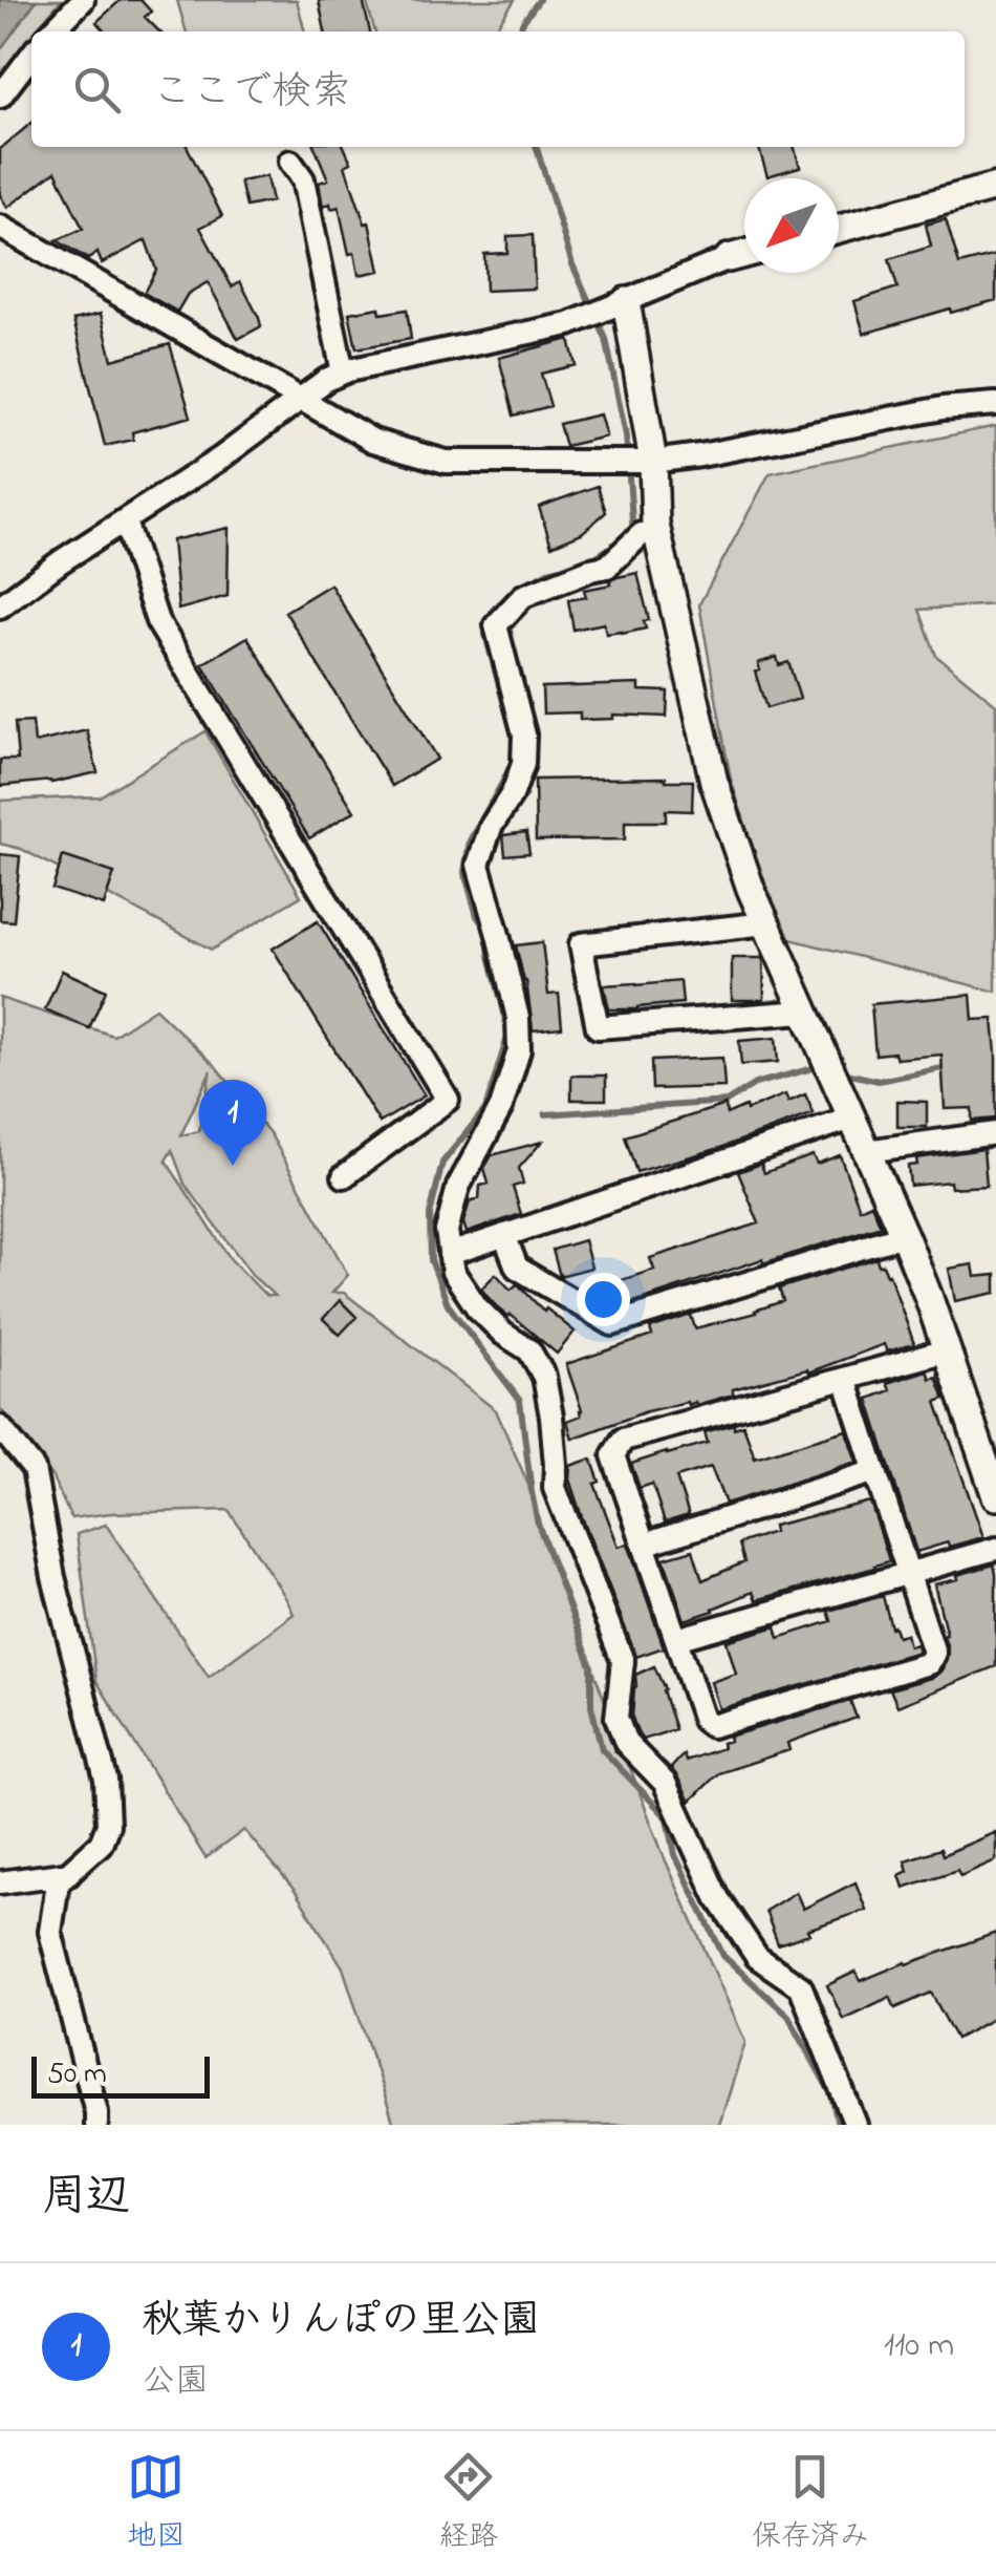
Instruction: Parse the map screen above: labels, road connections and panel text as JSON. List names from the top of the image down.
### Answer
{
  "scale_bar": "50 m",
  "north": "bottom left",
  "page": {
    "search": "ここで検索",
    "pins": "1",
    "scale": "50 m",
    "heading": "周辺",
    "list": [
      {
        "mark": "1",
        "name": "秋葉かりんぽの里公園",
        "note": "公園",
        "value": "110 m"
      }
    ],
    "nav": ["地図", "経路", "保存済み"]
  }
}
